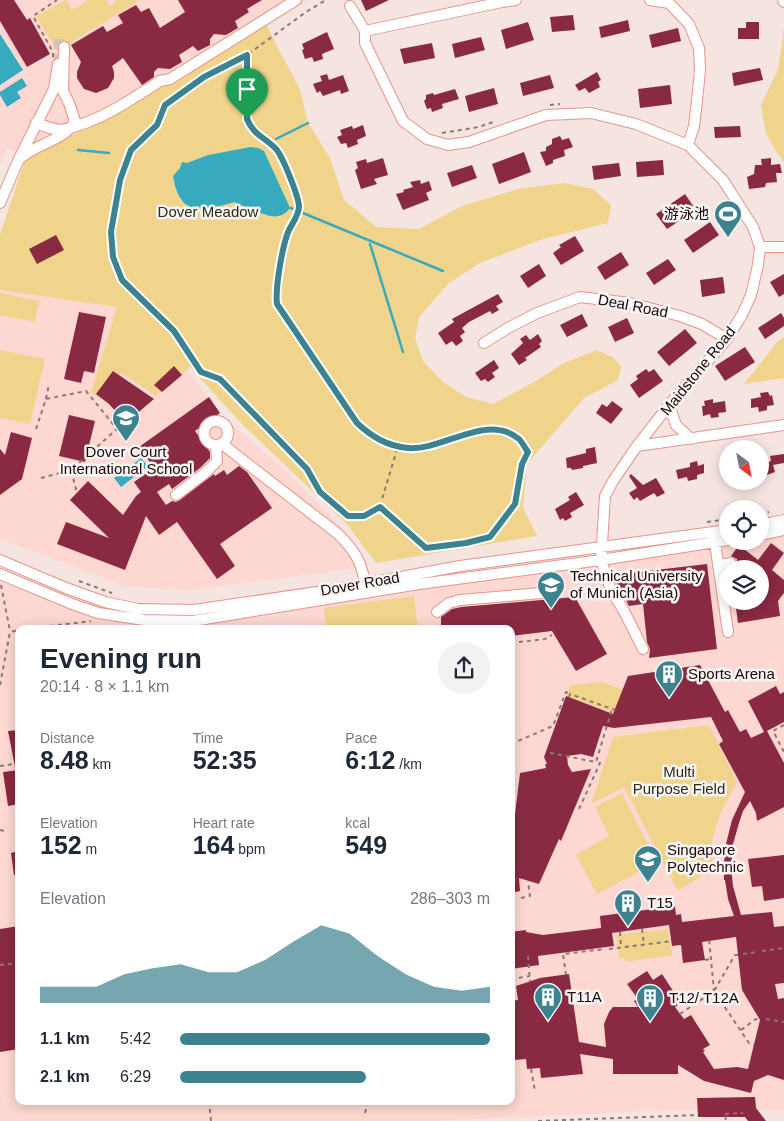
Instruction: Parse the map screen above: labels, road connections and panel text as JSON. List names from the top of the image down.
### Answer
{
  "streets": {
    "street": ["Deal Road", "Maidstone Road", "Dover Road"]
  },
  "crossings": [
    ["Deal Road", "Maidstone Road"],
    ["Maidstone Road", "Dover Road"]
  ],
  "parks": ["Dover Meadow", "Multi Purpose Field"],
  "places": {
    "sports": ["游泳池"],
    "school or university": ["Dover Court International School", "Technical University of Munich (Asia)", "Singapore Polytechnic"],
    "building": [
      "Sports Arena",
      "T15",
      "T11A",
      "T12/ T12A"
    ]
  },
  "north": "bottom right",
  "page": {
    "heading": ["Evening run", "20:14 · 8 × 1.1 km"],
    "stats": [
      ["Distance", "8.48 km"],
      ["Time", "52:35"],
      ["Pace", "6:12 /km"],
      ["Elevation", "152 m"],
      ["Heart rate", "164 bpm"],
      ["kcal", "549"]
    ],
    "chart": ["Elevation", "286–303 m"],
    "list": [
      {
        "name": "1.1 km",
        "note": "5:42"
      },
      {
        "name": "2.1 km",
        "note": "6:29"
      }
    ]
  }
}
